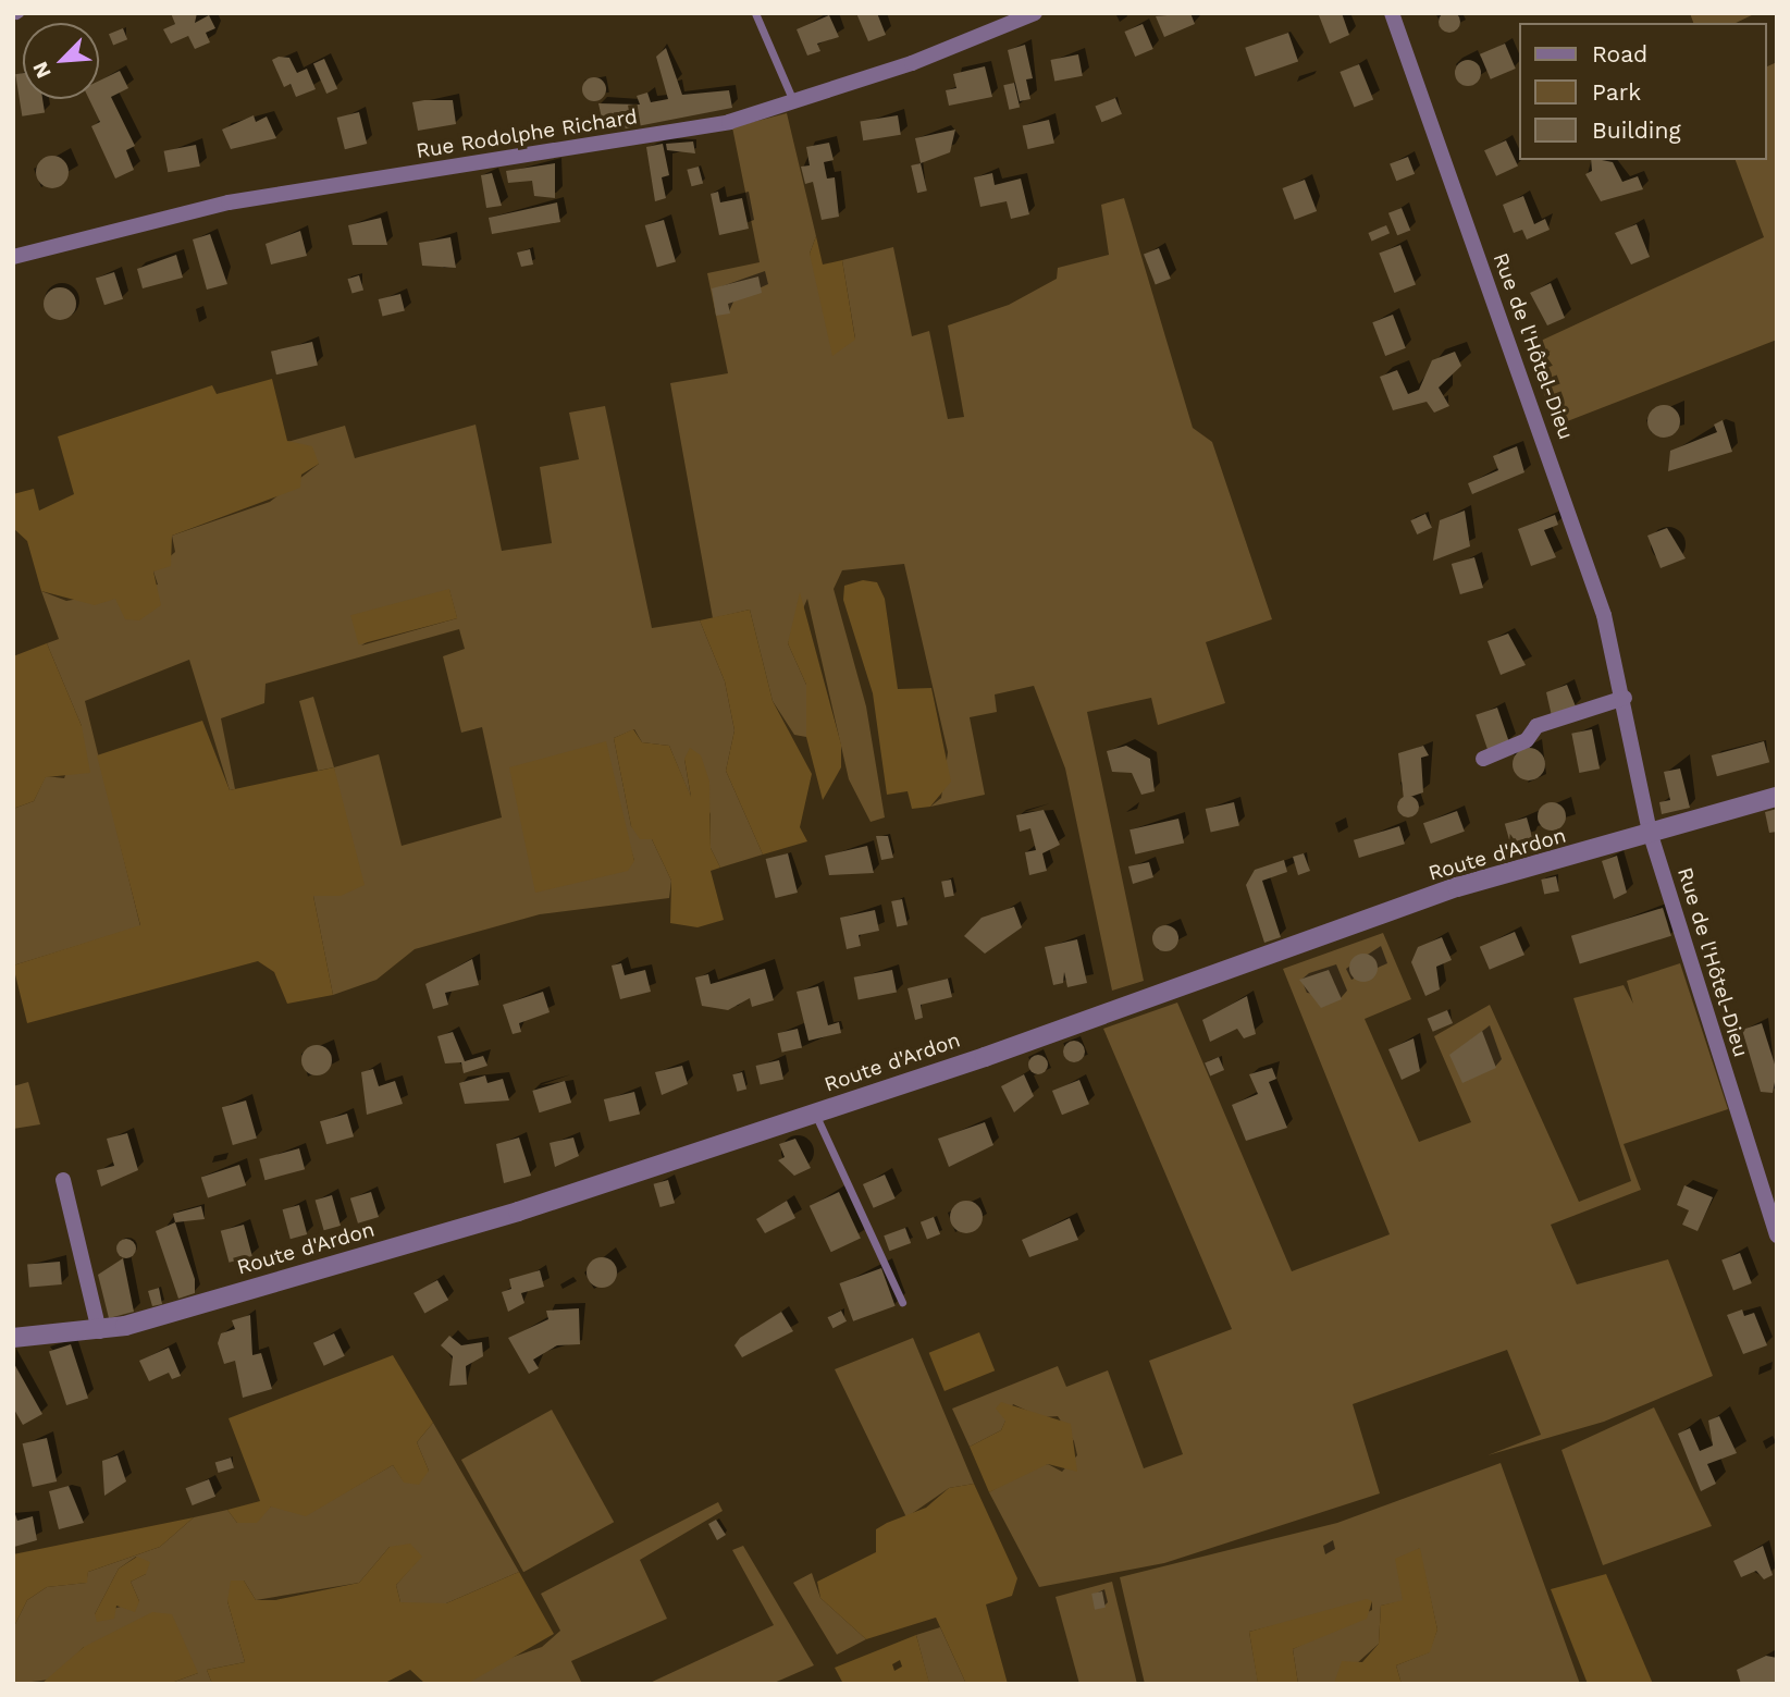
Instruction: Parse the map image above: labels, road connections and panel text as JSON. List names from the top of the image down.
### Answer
{
  "streets": {
    "street": ["Rue Rodolphe Richard", "Rue de l'Hôtel-Dieu", "Route d'Ardon"]
  },
  "crossings": [
    ["Rue de l'Hôtel-Dieu", "Route d'Ardon"]
  ],
  "legend": ["Road", "Park", "Building"],
  "north": "bottom left"
}
